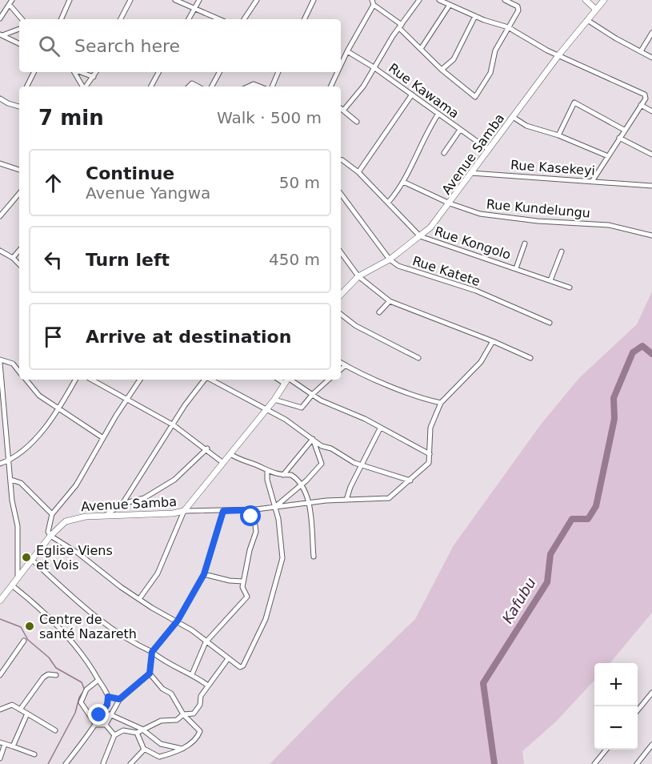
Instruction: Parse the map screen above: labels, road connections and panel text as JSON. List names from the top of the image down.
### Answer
{
  "streets": {
    "street": [
      "Rue Kawama",
      "Avenue Samba",
      "Rue Kasekeyi",
      "Rue Kundelungu",
      "Rue Kongolo",
      "Rue Katete"
    ]
  },
  "crossings": [
    ["Rue Kawama", "Avenue Samba"],
    ["Avenue Samba", "Rue Kasekeyi"],
    ["Avenue Samba", "Rue Kundelungu"],
    ["Avenue Samba", "Rue Kongolo"],
    ["Avenue Samba", "Rue Katete"]
  ],
  "water": ["Kafubu"],
  "places": ["Eglise Viens et Vois", "Centre de santé Nazareth"],
  "page": {
    "search": "Search here",
    "heading": ["7 min", "Walk · 500 m"],
    "list": [
      ["Continue", "Avenue Yangwa", "50 m"],
      ["Turn left", "450 m"],
      "Arrive at destination"
    ],
    "map_buttons": ["+", "−"]
  }
}
